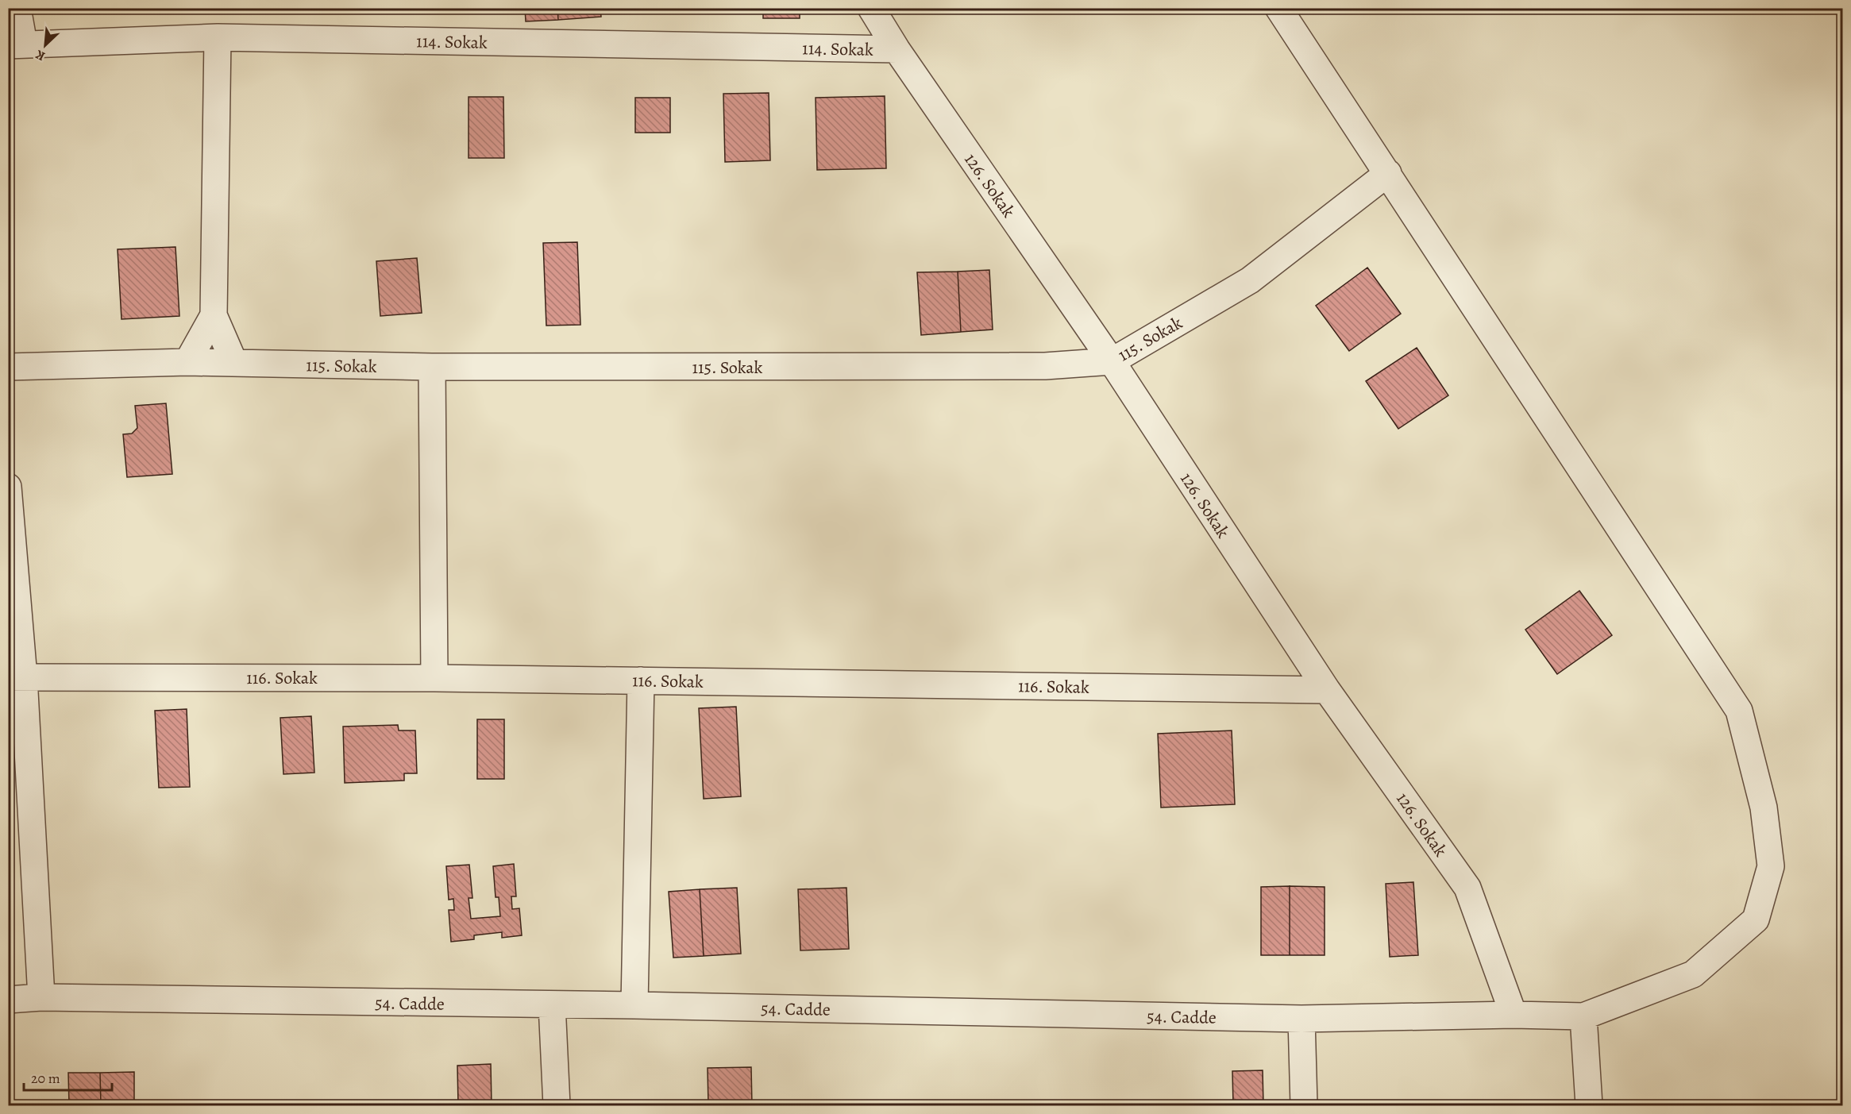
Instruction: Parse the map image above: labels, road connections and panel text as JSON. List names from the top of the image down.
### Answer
{
  "streets": {
    "street": [
      "114. Sokak",
      "126. Sokak",
      "115. Sokak",
      "116. Sokak",
      "54. Cadde"
    ]
  },
  "crossings": [
    ["114. Sokak", "126. Sokak"],
    ["126. Sokak", "115. Sokak"],
    ["126. Sokak", "116. Sokak"],
    ["126. Sokak", "54. Cadde"]
  ],
  "scale_bar": "20 m",
  "north": "bottom left"
}
